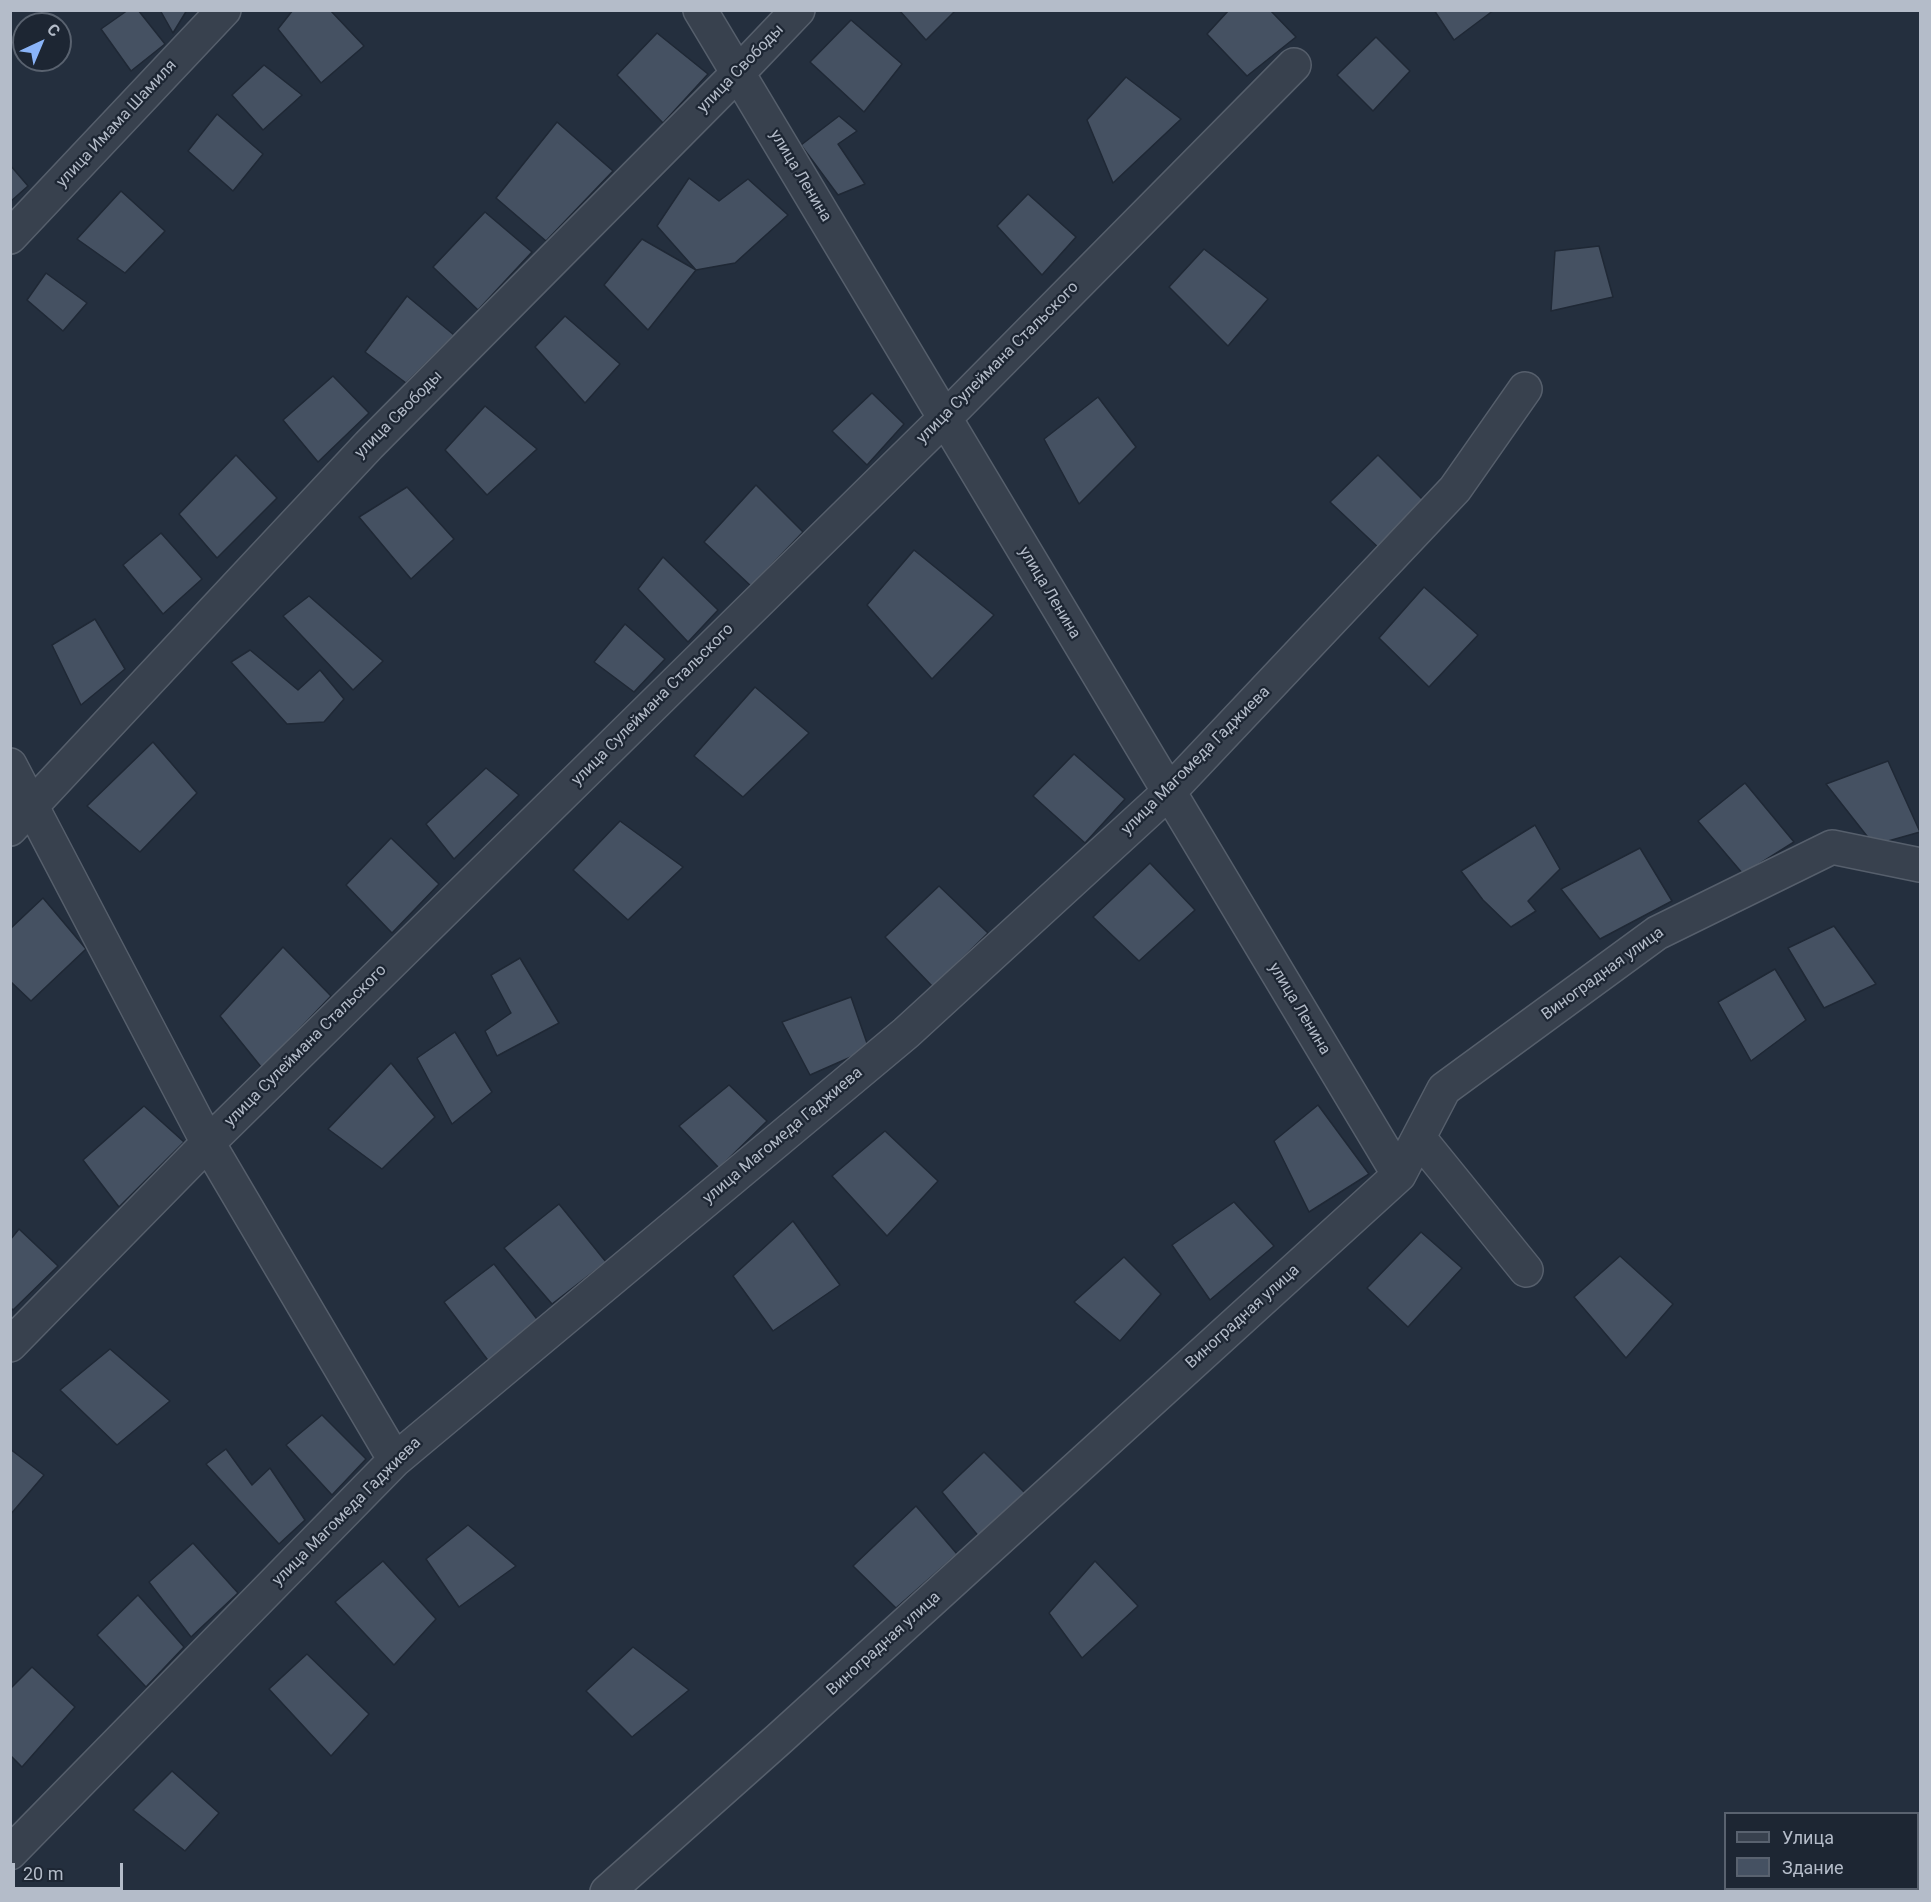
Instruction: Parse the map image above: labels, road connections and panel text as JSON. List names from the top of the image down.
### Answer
{
  "streets": {
    "street": [
      "улица Свободы",
      "улица Имама Шамиля",
      "улица Ленина",
      "улица Сулеймана Стальского",
      "улица Магомеда Гаджиева",
      "Виноградная улица"
    ]
  },
  "crossings": [
    ["улица Свободы", "улица Ленина"],
    ["улица Ленина", "улица Сулеймана Стальского"],
    ["улица Ленина", "улица Магомеда Гаджиева"],
    ["улица Ленина", "Виноградная улица"]
  ],
  "legend": ["Улица", "Здание"],
  "scale_bar": "20 m",
  "north": "top right"
}
